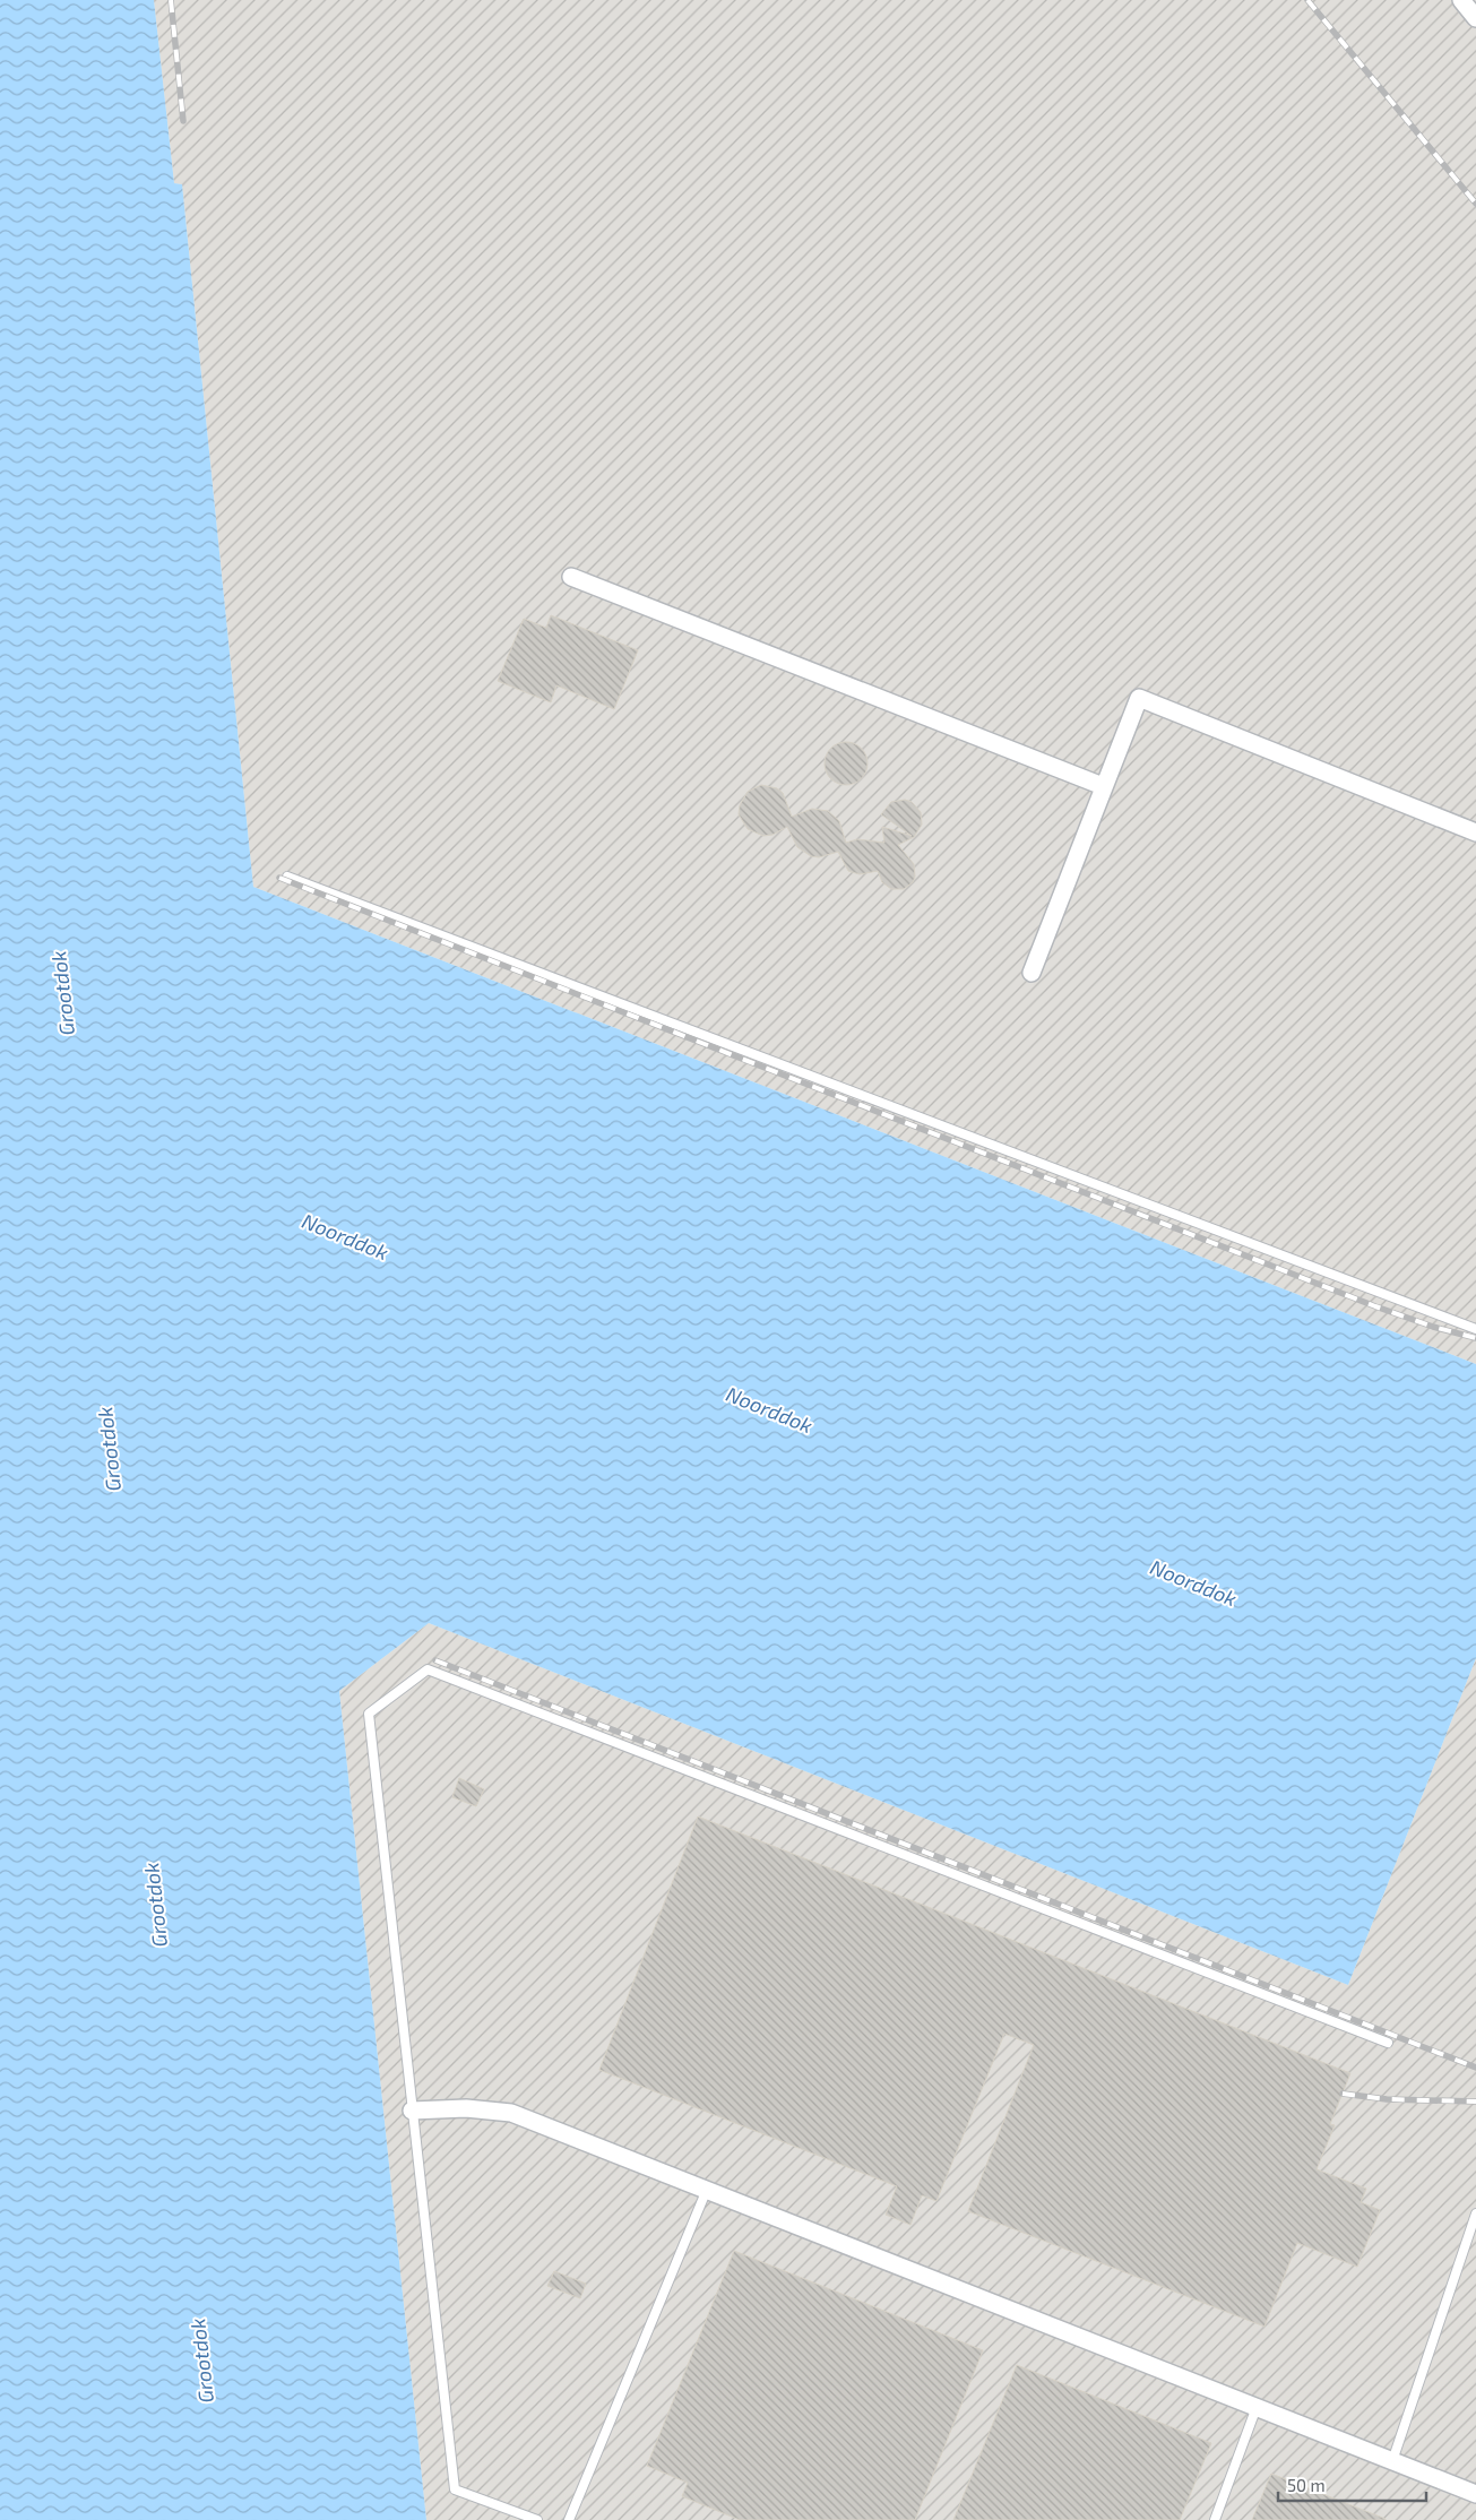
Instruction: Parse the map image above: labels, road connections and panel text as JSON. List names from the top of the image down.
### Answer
{
  "water": ["Grootdok", "Noorddok"],
  "scale_bar": "50 m"
}
